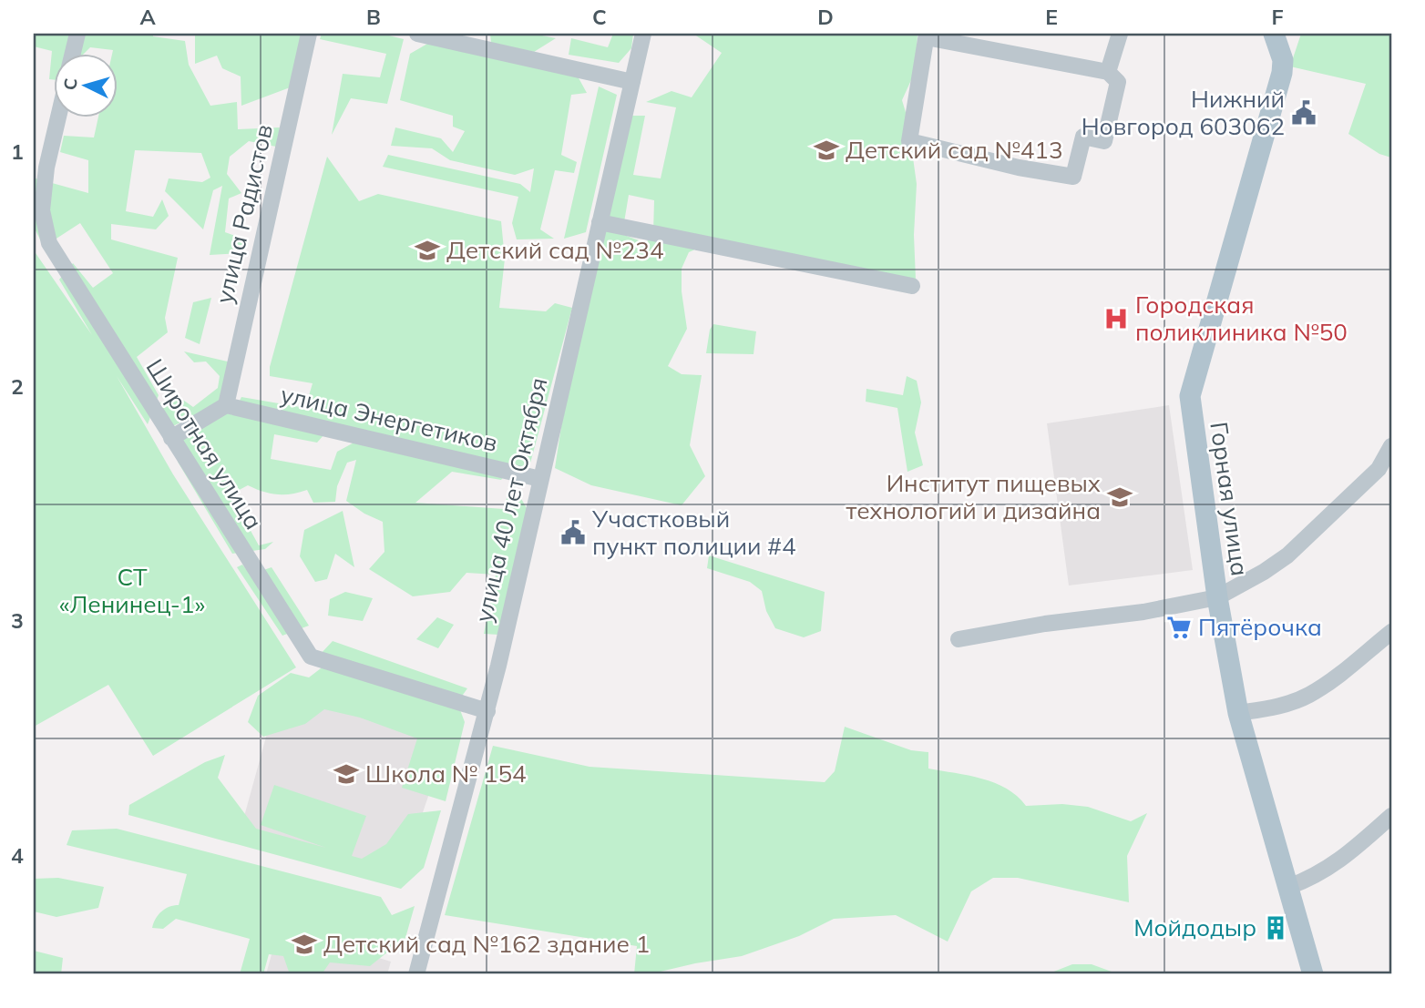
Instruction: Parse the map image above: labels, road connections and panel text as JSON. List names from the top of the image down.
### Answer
{
  "streets": {
    "main road": ["Горная улица"],
    "street": [
      "улица Радистов",
      "улица Энергетиков",
      "Широтная улица",
      "улица 40 лет Октября"
    ]
  },
  "crossings": [
    ["улица Радистов", "улица Энергетиков"],
    ["улица Энергетиков", "улица 40 лет Октября"],
    ["Широтная улица", "улица 40 лет Октября"]
  ],
  "parks": ["СТ «Ленинец-1»"],
  "places": {
    "public building": ["Нижний Новгород 603062", "Участковый пункт полиции #4"],
    "school or university": [
      "Детский сад №413",
      "Детский сад №234",
      "Институт пищевых технологий и дизайна",
      "Школа № 154",
      "Детский сад №162 здание 1"
    ],
    "hospital": ["Городская поликлиника №50"],
    "supermarket": ["Пятёрочка"],
    "building": ["Мойдодыр"]
  },
  "north": "left",
  "grid": {
    "columns": [
      "A",
      "B",
      "C",
      "D",
      "E",
      "F"
    ],
    "rows": [
      "1",
      "2",
      "3",
      "4"
    ]
  }
}
